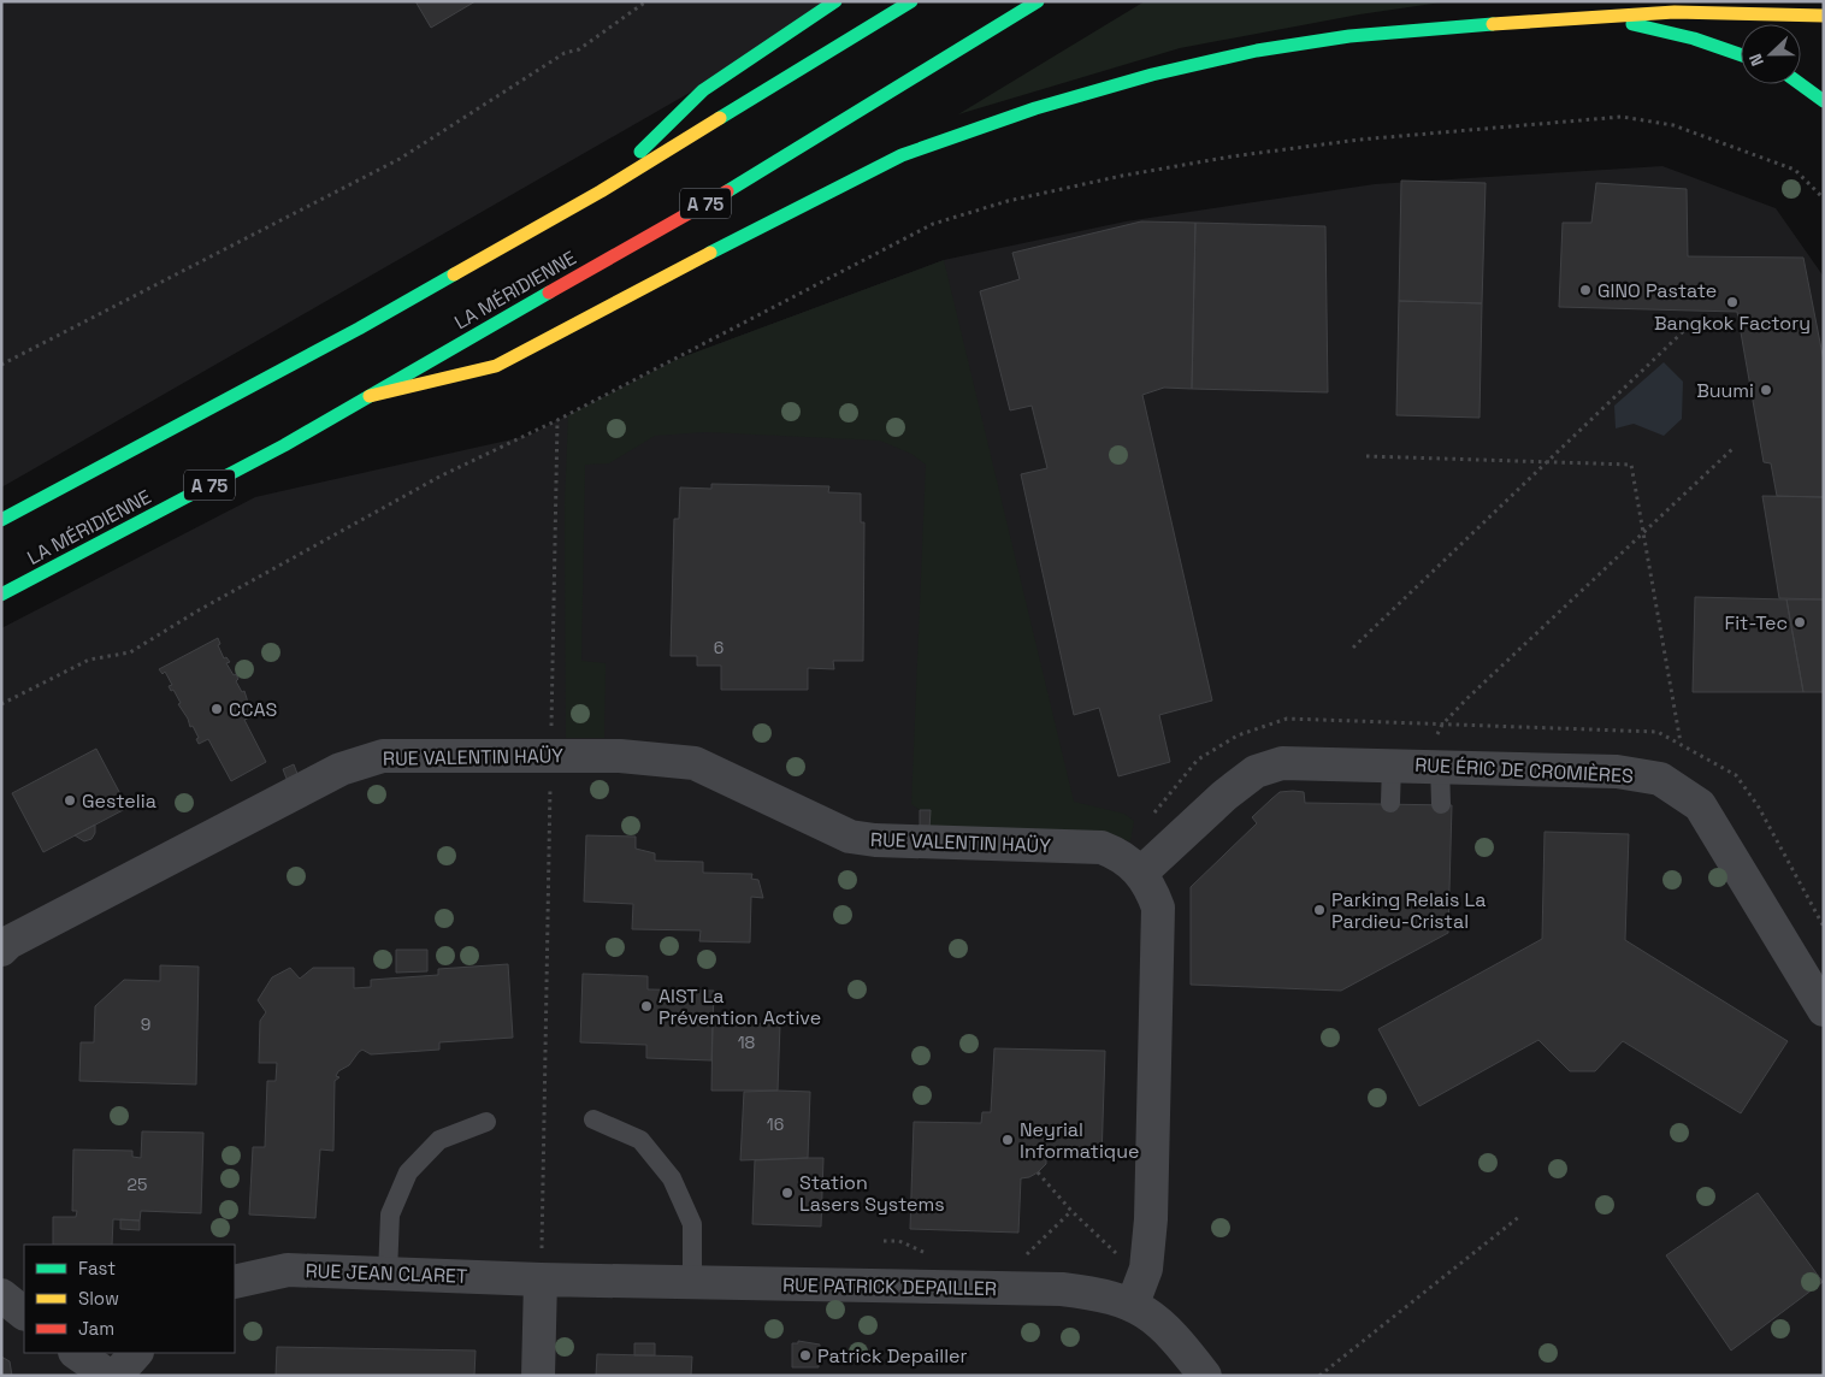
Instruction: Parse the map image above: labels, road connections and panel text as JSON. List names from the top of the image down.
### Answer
{
  "streets": {
    "highway": ["A 75", "LA MÉRIDIENNE"],
    "street": [
      "RUE VALENTIN HAÜY",
      "RUE ÉRIC DE CROMIÈRES",
      "RUE JEAN CLARET",
      "RUE PATRICK DEPAILLER"
    ]
  },
  "crossings": [
    ["RUE VALENTIN HAÜY", "RUE ÉRIC DE CROMIÈRES"],
    ["RUE VALENTIN HAÜY", "RUE PATRICK DEPAILLER"],
    ["RUE JEAN CLARET", "RUE PATRICK DEPAILLER"]
  ],
  "places": [
    "GINO Pastate",
    "Bangkok Factory",
    "Buumi",
    "Fit-Tec",
    "CCAS",
    "Gestelia",
    "Parking Relais La Pardieu-Cristal",
    "AIST La Prévention Active",
    "Neyrial Informatique",
    "Station Lasers Systems",
    "Patrick Depailler"
  ],
  "house_numbers": [
    "6",
    "9",
    "18",
    "16",
    "25"
  ],
  "legend": ["Fast", "Slow", "Jam"],
  "north": "left"
}
